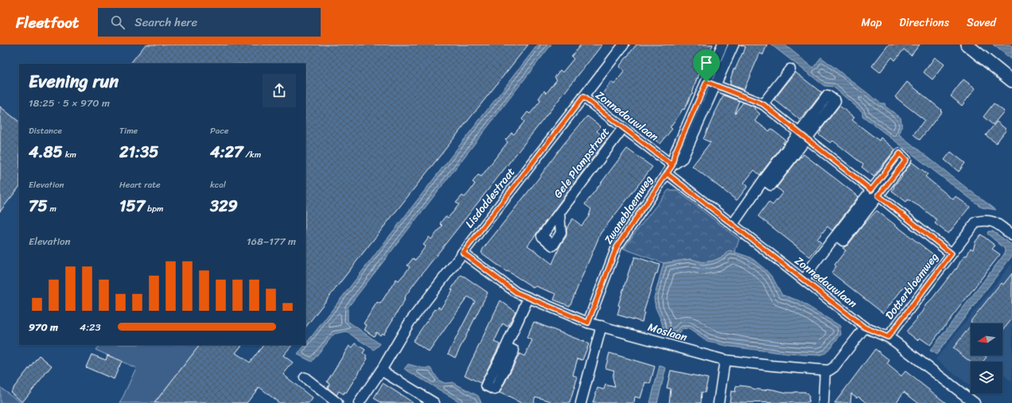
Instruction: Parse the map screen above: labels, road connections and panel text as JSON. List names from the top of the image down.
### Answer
{
  "streets": {
    "street": [
      "Zonnedauwlaan",
      "Gele Plompstraat",
      "Lisdoddestraat",
      "Zwanebloemweg",
      "Dotterbloemweg",
      "Moslaan"
    ]
  },
  "crossings": [
    ["Zonnedauwlaan", "Gele Plompstraat"],
    ["Zonnedauwlaan", "Lisdoddestraat"],
    ["Zonnedauwlaan", "Zwanebloemweg"],
    ["Zonnedauwlaan", "Dotterbloemweg"],
    ["Lisdoddestraat", "Moslaan"],
    ["Zwanebloemweg", "Moslaan"]
  ],
  "north": "left",
  "page": {
    "header": "Fleetfoot",
    "search": "Search here",
    "nav": ["Map", "Directions", "Saved"],
    "heading": ["Evening run", "18:25 · 5 × 970 m"],
    "stats": [
      ["Distance", "4.85 km"],
      ["Time", "21:35"],
      ["Pace", "4:27 /km"],
      ["Elevation", "75 m"],
      ["Heart rate", "157 bpm"],
      ["kcal", "329"]
    ],
    "chart": ["Elevation", "168–177 m"],
    "list": [
      {
        "name": "970 m",
        "note": "4:23"
      }
    ]
  }
}
